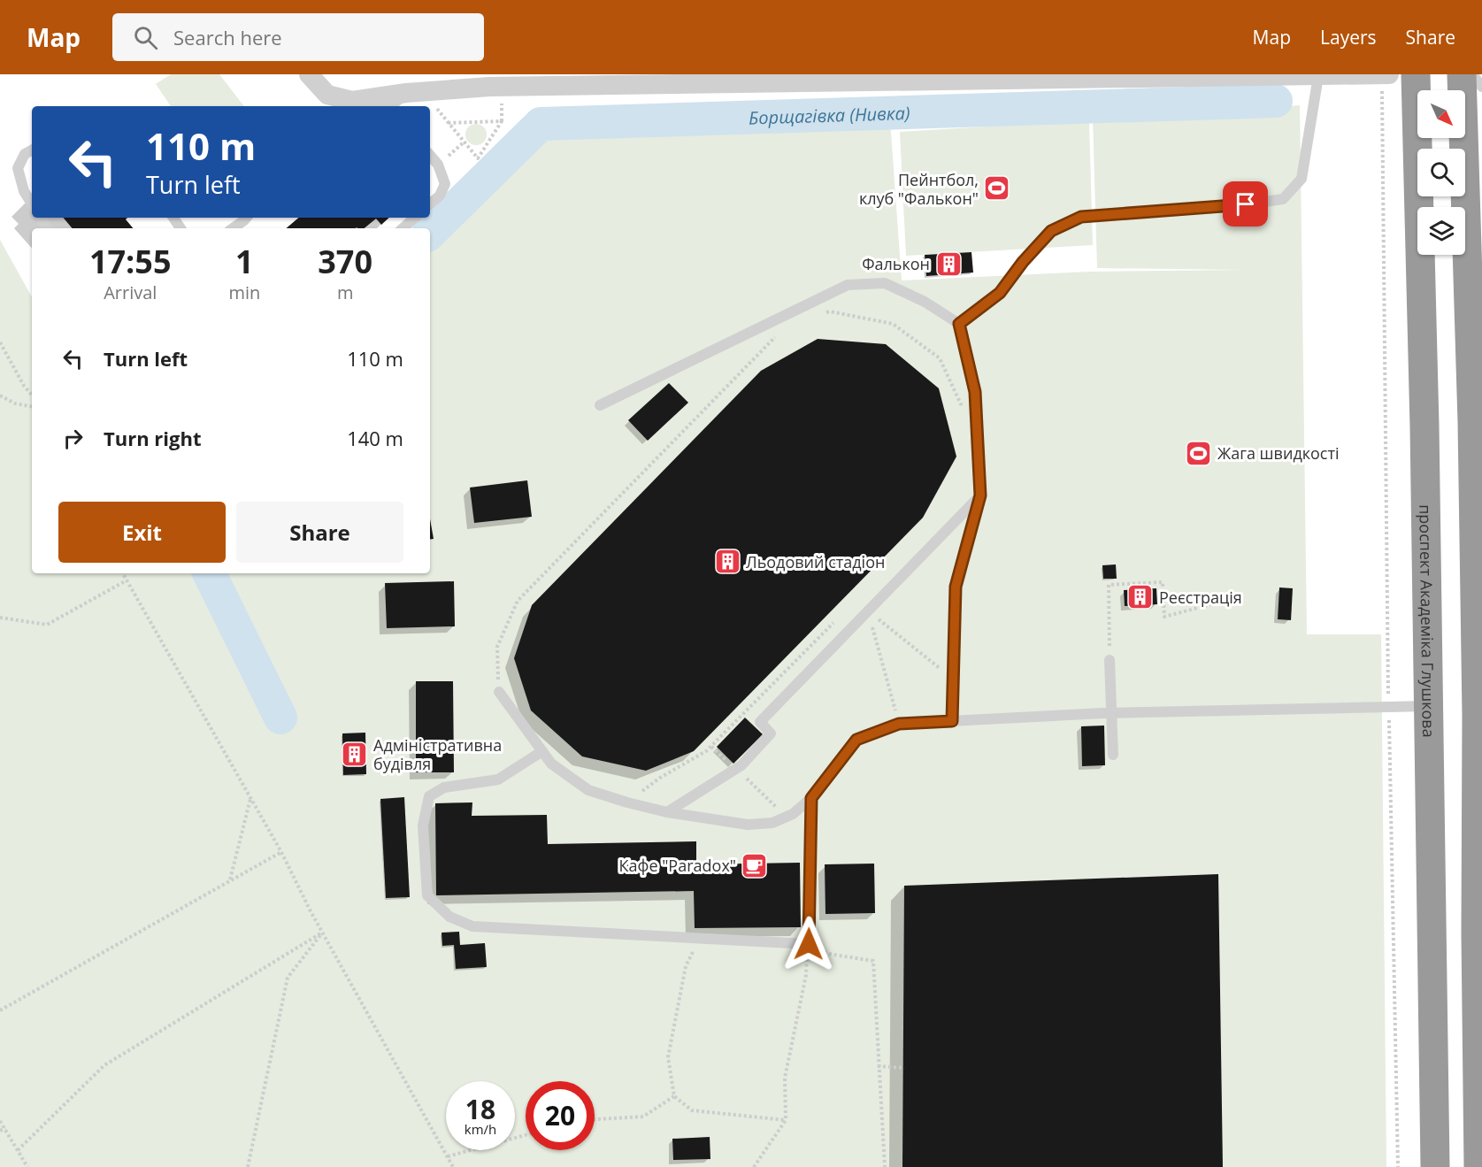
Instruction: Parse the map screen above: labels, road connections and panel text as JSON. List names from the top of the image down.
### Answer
{
  "streets": {
    "highway": ["проспект Академіка Глушкова"]
  },
  "water": ["Борщагівка (Нивка)"],
  "places": {
    "sports": ["Пейнтбол, клуб \"Фалькон\"", "Жага швидкості"],
    "building": [
      "Фалькон",
      "Льодовий стадіон",
      "Реєстрація",
      "Адміністративна будівля"
    ],
    "cafe": ["Кафе \"Paradox\""]
  },
  "north": "bottom right",
  "page": {
    "header": "Map",
    "search": "Search here",
    "nav": ["Map", "Layers", "Share"],
    "turn": ["110 m", "Turn left"],
    "eta": [
      "17:55",
      "Arrival",
      "1",
      "min",
      "370",
      "m"
    ],
    "list": [
      {
        "name": "Turn left",
        "value": "110 m"
      },
      {
        "name": "Turn right",
        "value": "140 m"
      }
    ],
    "buttons": ["Exit", "Share"],
    "speed": "18 km/h",
    "limit": "20"
  }
}
